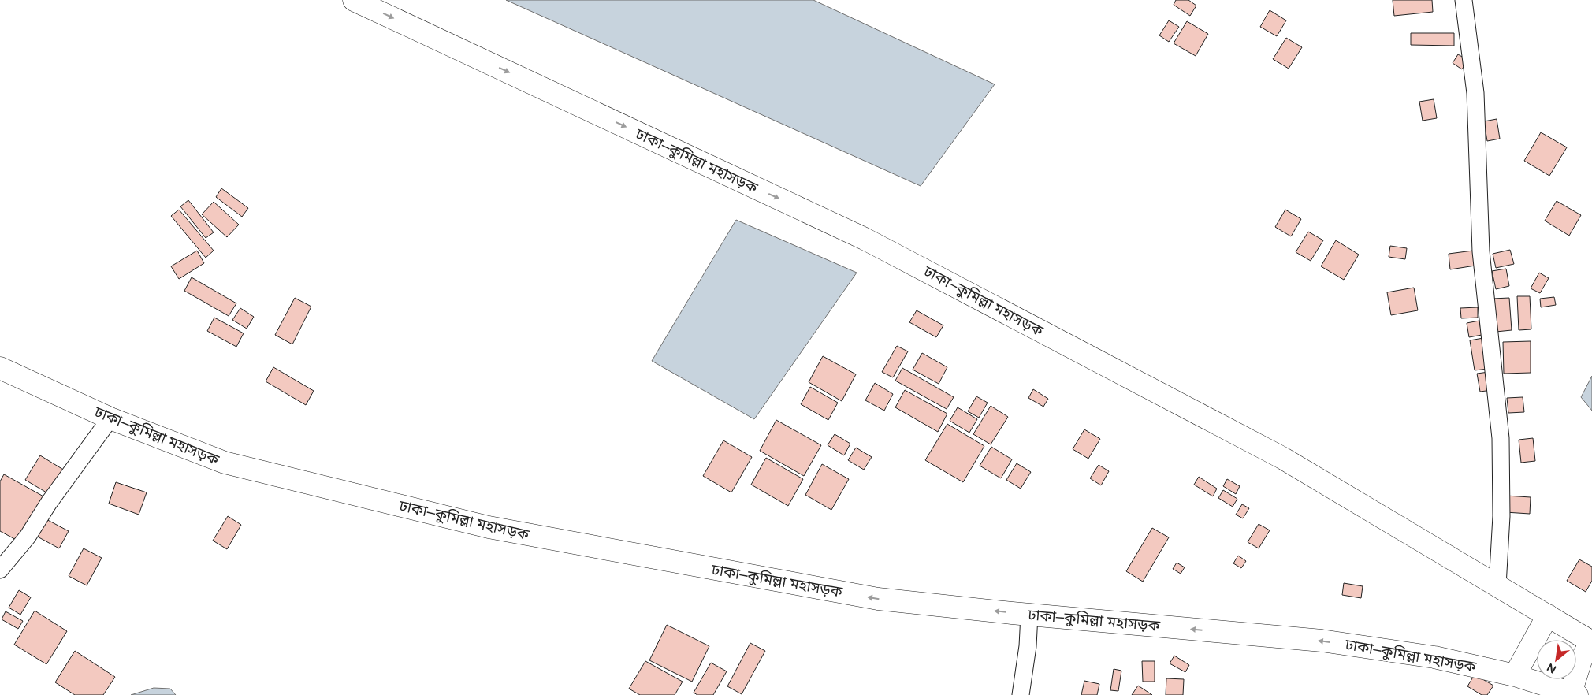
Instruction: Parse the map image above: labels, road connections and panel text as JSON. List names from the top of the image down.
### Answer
{
  "streets": {
    "highway": ["ঢাকা–কুমিল্লা মহাসড়ক"]
  },
  "north": "bottom left"
}
